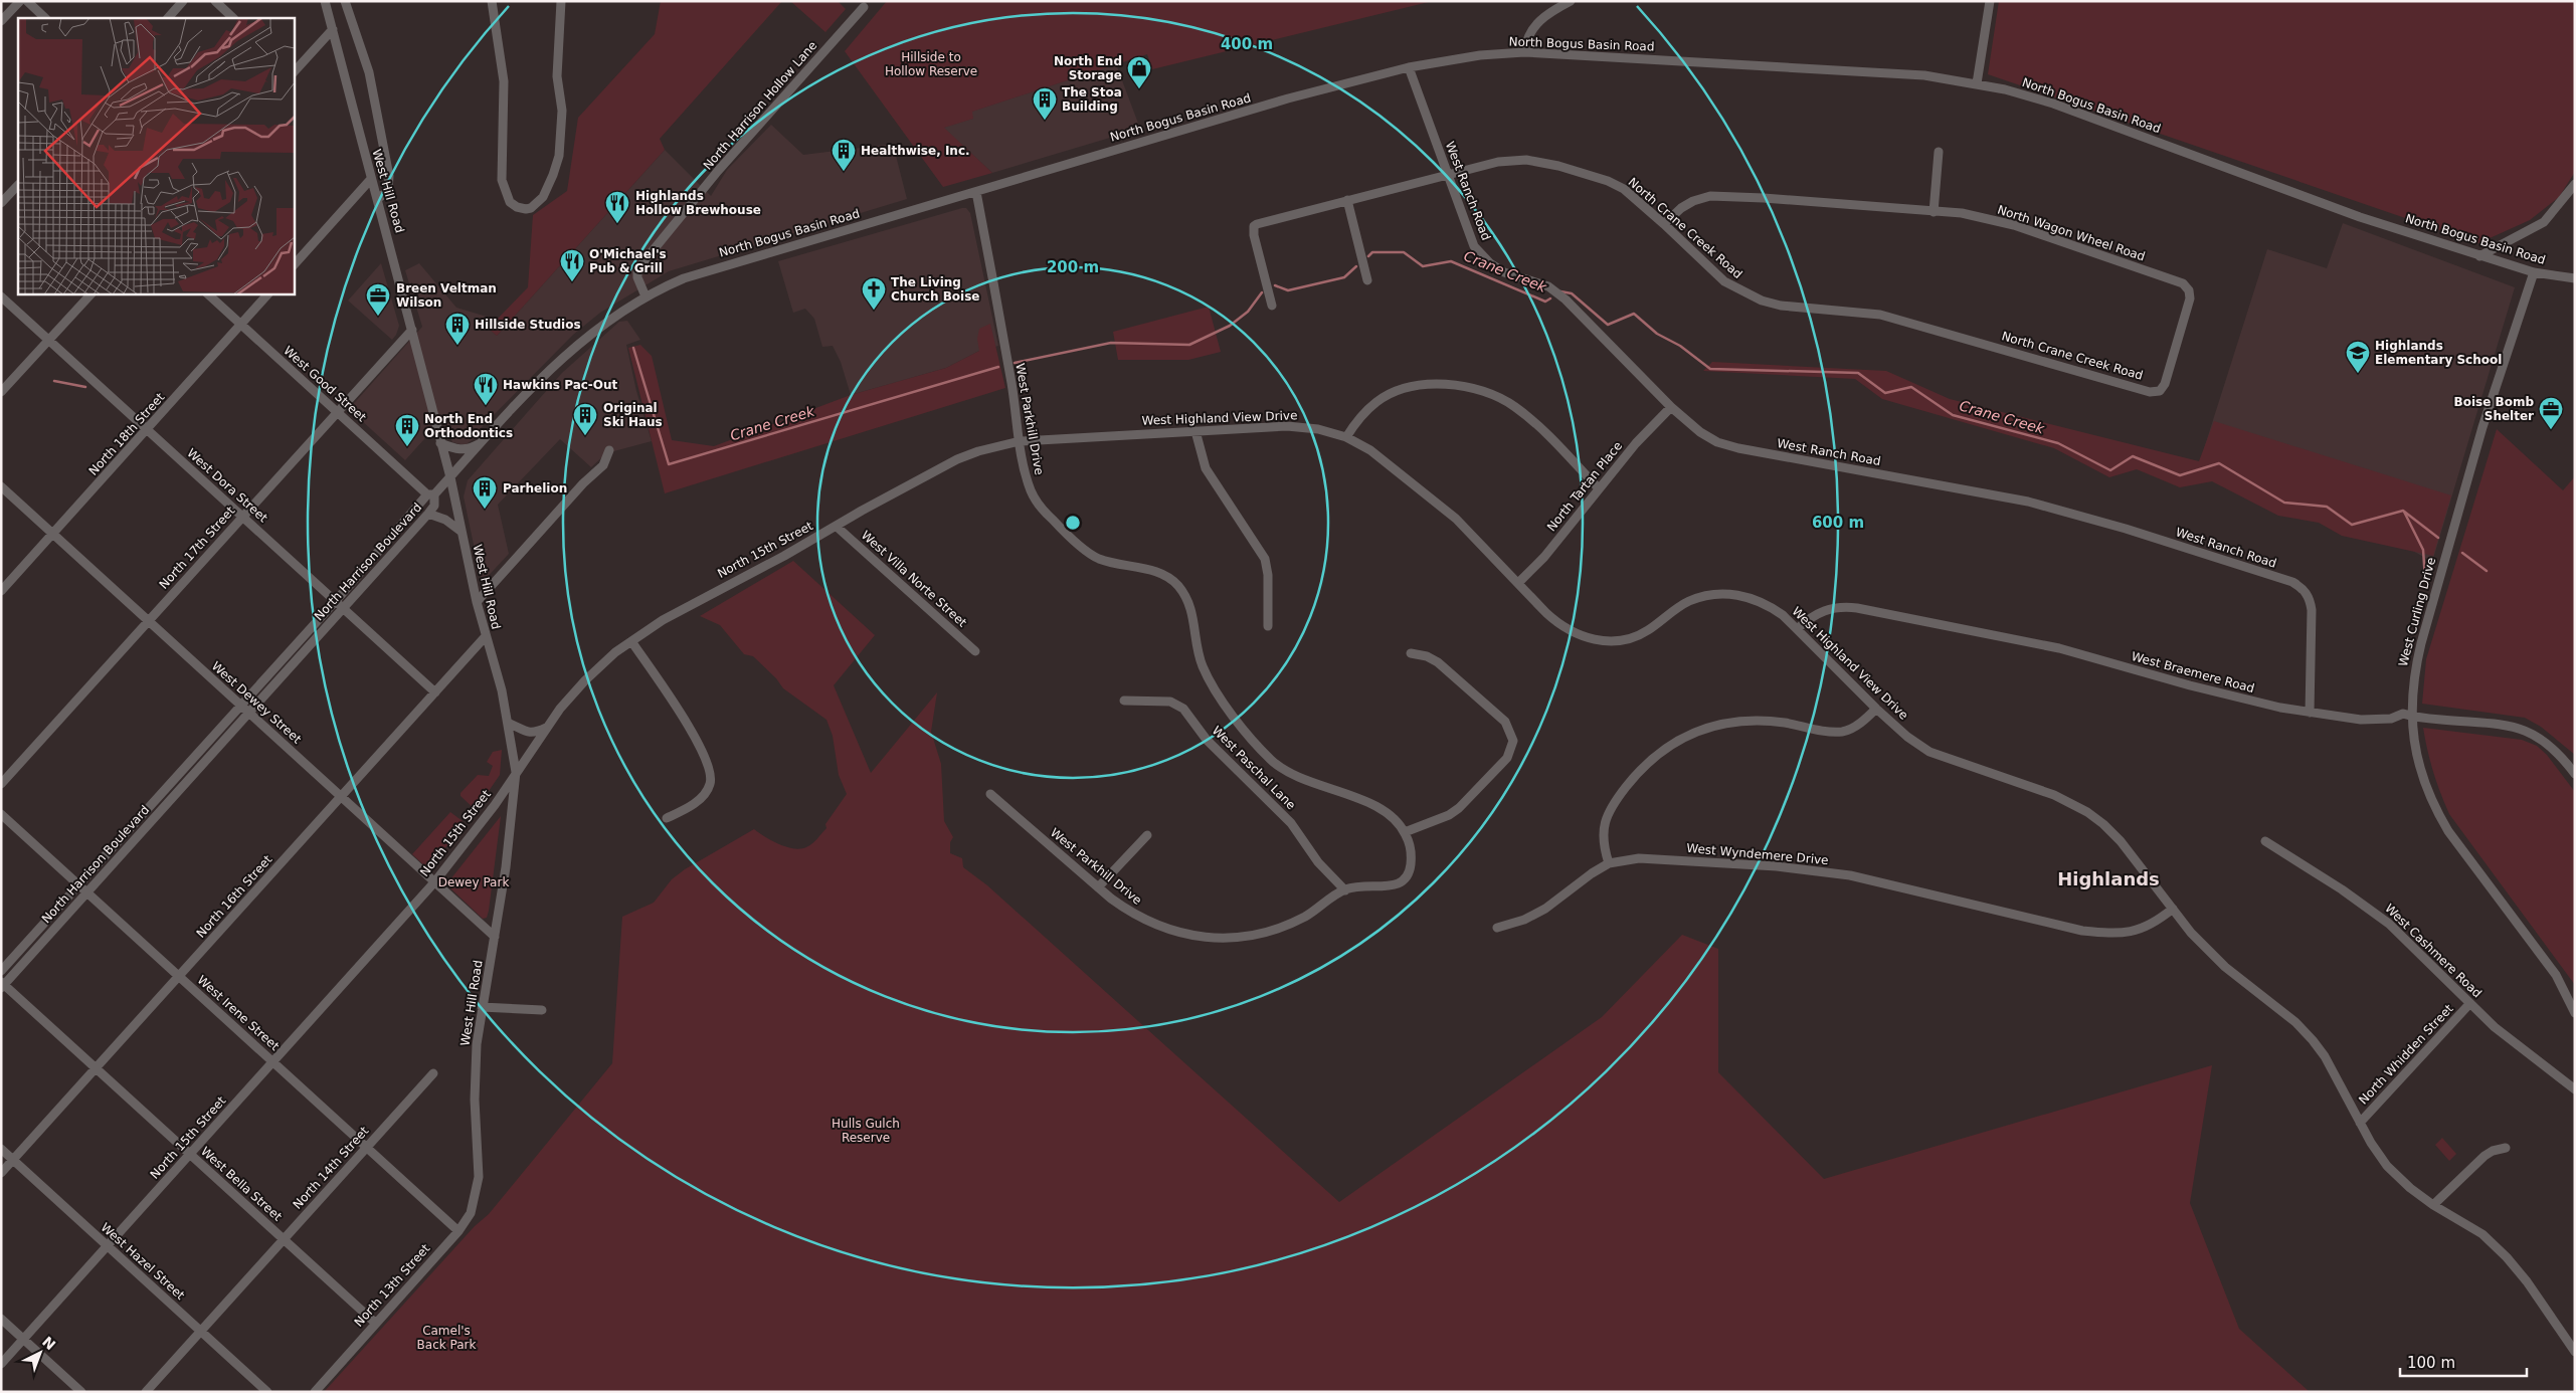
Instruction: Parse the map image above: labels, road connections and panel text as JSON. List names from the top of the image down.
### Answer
{
  "streets": {
    "street": [
      "North Bogus Basin Road",
      "North Harrison Hollow Lane",
      "West Hill Road",
      "West Ranch Road",
      "North Crane Creek Road",
      "North Wagon Wheel Road",
      "West Good Street",
      "West Highland View Drive",
      "West Parkhill Drive",
      "North 18th Street",
      "West Dora Street",
      "North Tartan Place",
      "North 17th Street",
      "North 15th Street",
      "North Harrison Boulevard",
      "West Villa Norte Street",
      "West Curling Drive",
      "West Braemere Road",
      "West Dewey Street",
      "West Paschal Lane",
      "West Wyndemere Drive",
      "North 16th Street",
      "West Cashmere Road",
      "West Irene Street",
      "North Whidden Street",
      "North 14th Street",
      "West Bella Street",
      "West Hazel Street",
      "North 13th Street"
    ]
  },
  "crossings": [
    ["North Bogus Basin Road", "North Harrison Hollow Lane"],
    ["North Bogus Basin Road", "West Hill Road"],
    ["North Bogus Basin Road", "West Ranch Road"],
    ["North Bogus Basin Road", "West Good Street"],
    ["North Bogus Basin Road", "West Parkhill Drive"],
    ["North Bogus Basin Road", "North Harrison Boulevard"],
    ["North Bogus Basin Road", "West Curling Drive"],
    ["West Hill Road", "North 17th Street"],
    ["West Hill Road", "North 15th Street"],
    ["West Hill Road", "West Dewey Street"],
    ["West Hill Road", "North 16th Street"],
    ["West Hill Road", "North 13th Street"],
    ["West Ranch Road", "North Crane Creek Road"],
    ["West Ranch Road", "North Tartan Place"],
    ["West Ranch Road", "West Braemere Road"],
    ["North Crane Creek Road", "North Wagon Wheel Road"],
    ["West Good Street", "North 18th Street"],
    ["West Good Street", "North 17th Street"],
    ["West Good Street", "North Harrison Boulevard"],
    ["West Highland View Drive", "West Parkhill Drive"],
    ["West Highland View Drive", "North Tartan Place"],
    ["West Highland View Drive", "North 15th Street"],
    ["West Highland View Drive", "West Braemere Road"],
    ["West Highland View Drive", "West Wyndemere Drive"],
    ["West Highland View Drive", "North Whidden Street"],
    ["West Parkhill Drive", "North 15th Street"],
    ["West Parkhill Drive", "West Paschal Lane"],
    ["North 18th Street", "West Dora Street"],
    ["North 18th Street", "West Dewey Street"],
    ["West Dora Street", "North 17th Street"],
    ["West Dora Street", "North Harrison Boulevard"],
    ["West Dora Street", "North 16th Street"],
    ["North 17th Street", "West Dewey Street"],
    ["North 15th Street", "West Villa Norte Street"],
    ["North 15th Street", "West Dewey Street"],
    ["North 15th Street", "West Irene Street"],
    ["North 15th Street", "West Bella Street"],
    ["North 15th Street", "West Hazel Street"],
    ["North Harrison Boulevard", "West Dewey Street"],
    ["North Harrison Boulevard", "West Irene Street"],
    ["North Harrison Boulevard", "West Bella Street"],
    ["West Curling Drive", "West Braemere Road"],
    ["West Dewey Street", "North 16th Street"],
    ["North 16th Street", "West Irene Street"],
    ["North 16th Street", "West Bella Street"],
    ["North 16th Street", "West Hazel Street"],
    ["West Cashmere Road", "North Whidden Street"],
    ["West Irene Street", "North 14th Street"],
    ["West Irene Street", "North 13th Street"],
    ["North 14th Street", "West Bella Street"],
    ["North 14th Street", "West Hazel Street"],
    ["West Bella Street", "North 13th Street"]
  ],
  "districts": ["Highlands"],
  "water": ["Crane Creek"],
  "parks": [
    "Hillside to Hollow Reserve",
    "Dewey Park",
    "Hulls Gulch Reserve",
    "Camel's Back Park"
  ],
  "places": {
    "shop": ["North End Storage"],
    "building": [
      "The Stoa Building",
      "Healthwise, Inc.",
      "Hillside Studios",
      "Original Ski Haus",
      "North End Orthodontics",
      "Parhelion"
    ],
    "restaurant": ["Highlands Hollow Brewhouse", "O'Michael's Pub & Grill", "Hawkins Pac-Out"],
    "church": ["The Living Church Boise"],
    "office": ["Breen Veltman Wilson", "Boise Bomb Shelter"],
    "school or university": ["Highlands Elementary School"]
  },
  "scale_bar": "100 m",
  "north": "top right",
  "rings": ["400 m", "200 m", "600 m"]
}
